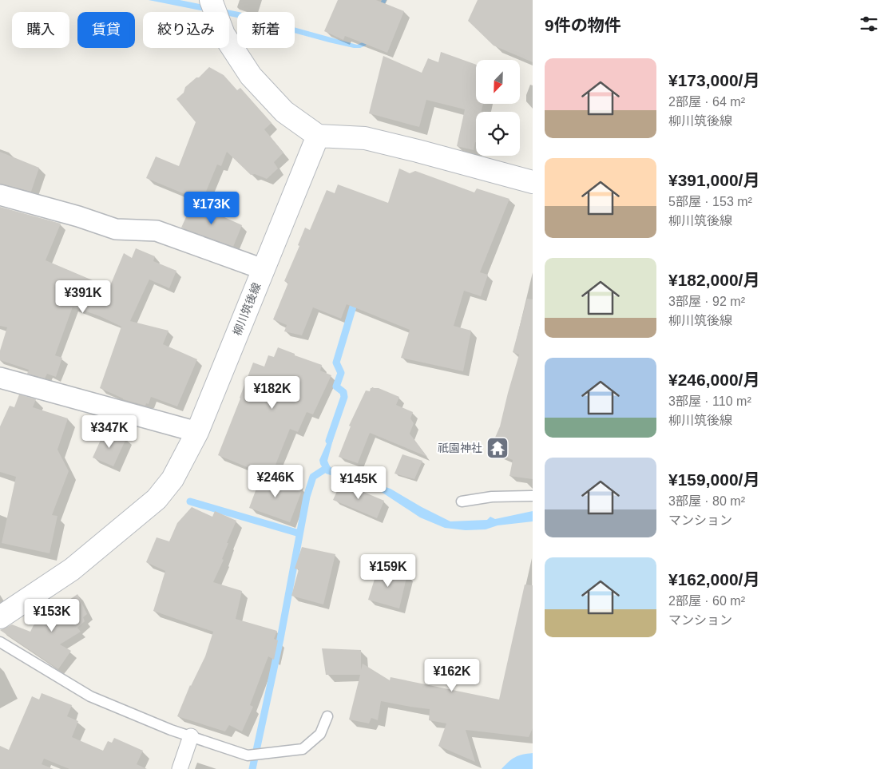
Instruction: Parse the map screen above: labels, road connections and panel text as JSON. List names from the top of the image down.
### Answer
{
  "streets": {
    "main road": ["柳川筑後線"]
  },
  "places": {
    "temple": ["祇園神社"]
  },
  "north": "bottom left",
  "page": {
    "heading": "9件の物件",
    "chip": [
      "購入",
      "賃貸",
      "絞り込み",
      "新着"
    ],
    "list": [
      {
        "name": "¥173,000/月",
        "note": "2部屋 · 64 m² · 柳川筑後線"
      },
      {
        "name": "¥391,000/月",
        "note": "5部屋 · 153 m² · 柳川筑後線"
      },
      {
        "name": "¥182,000/月",
        "note": "3部屋 · 92 m² · 柳川筑後線"
      },
      {
        "name": "¥246,000/月",
        "note": "3部屋 · 110 m² · 柳川筑後線"
      },
      {
        "name": "¥159,000/月",
        "note": "3部屋 · 80 m² · マンション"
      },
      {
        "name": "¥162,000/月",
        "note": "2部屋 · 60 m² · マンション"
      }
    ],
    "price": [
      "¥173K",
      "¥391K",
      "¥182K",
      "¥347K",
      "¥246K",
      "¥145K",
      "¥159K",
      "¥153K",
      "¥162K"
    ]
  }
}
